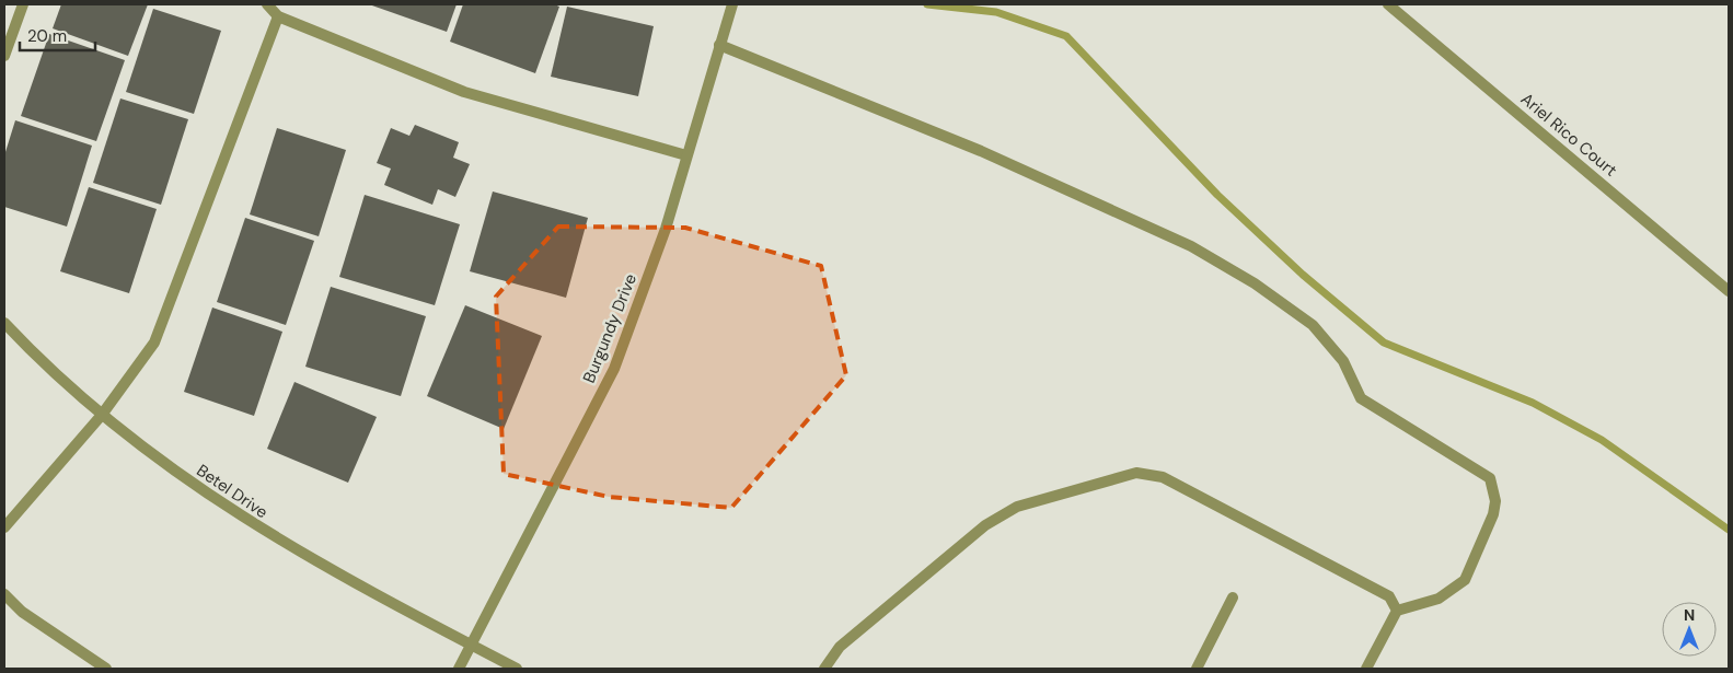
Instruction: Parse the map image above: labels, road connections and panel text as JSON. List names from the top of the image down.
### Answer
{
  "streets": {
    "street": ["Ariel Rico Court", "Burgundy Drive", "Betel Drive"]
  },
  "crossings": [
    ["Burgundy Drive", "Betel Drive"]
  ],
  "scale_bar": "20 m",
  "north": "top"
}
